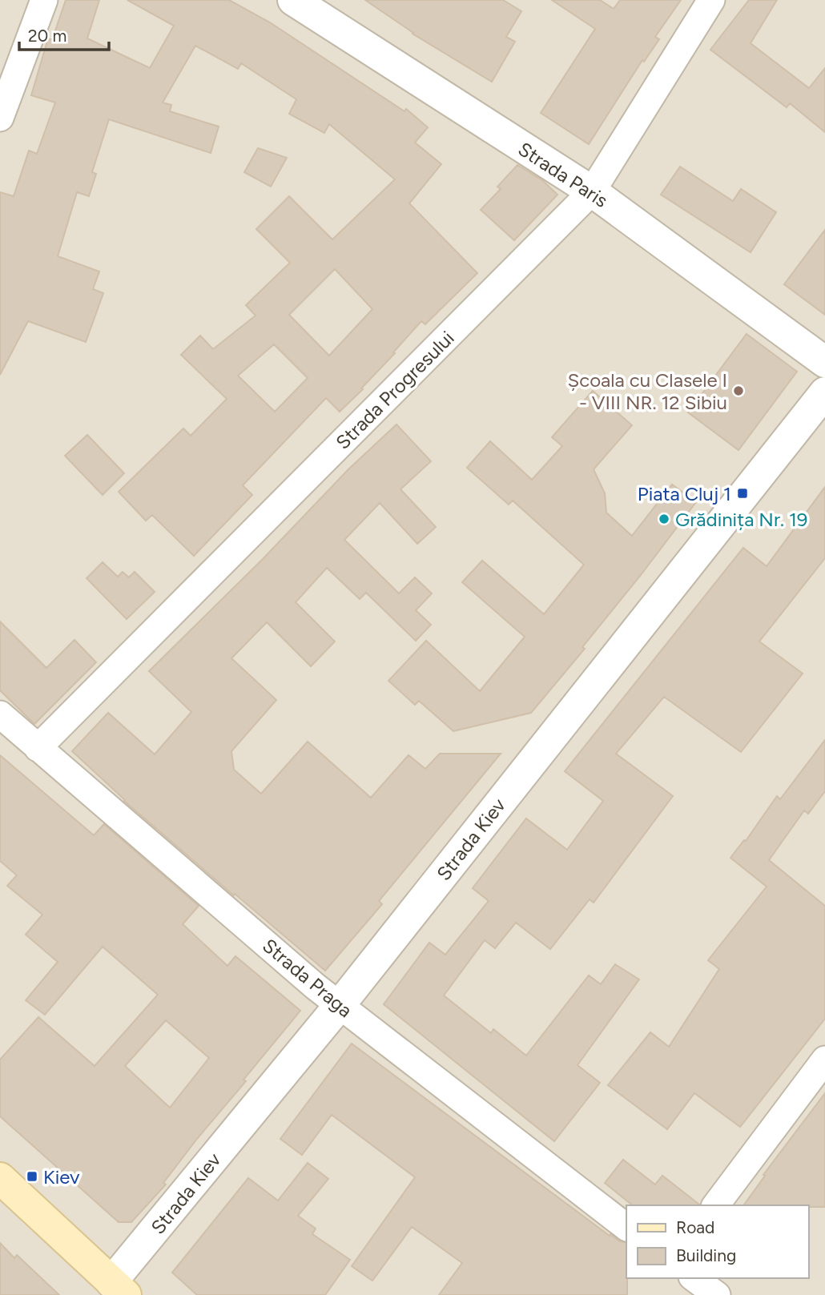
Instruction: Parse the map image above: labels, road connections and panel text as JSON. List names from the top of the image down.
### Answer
{
  "streets": {
    "street": [
      "Strada Paris",
      "Strada Progresului",
      "Strada Kiev",
      "Strada Praga"
    ]
  },
  "crossings": [
    ["Strada Paris", "Strada Progresului"],
    ["Strada Progresului", "Strada Praga"],
    ["Strada Kiev", "Strada Praga"]
  ],
  "places": {
    "other": ["Școala cu Clasele I - VIII NR. 12 Sibiu", "Grădinița Nr. 19"],
    "transit": ["Piata Cluj 1", "Kiev"]
  },
  "legend": ["Road", "Building"],
  "scale_bar": "20 m"
}
